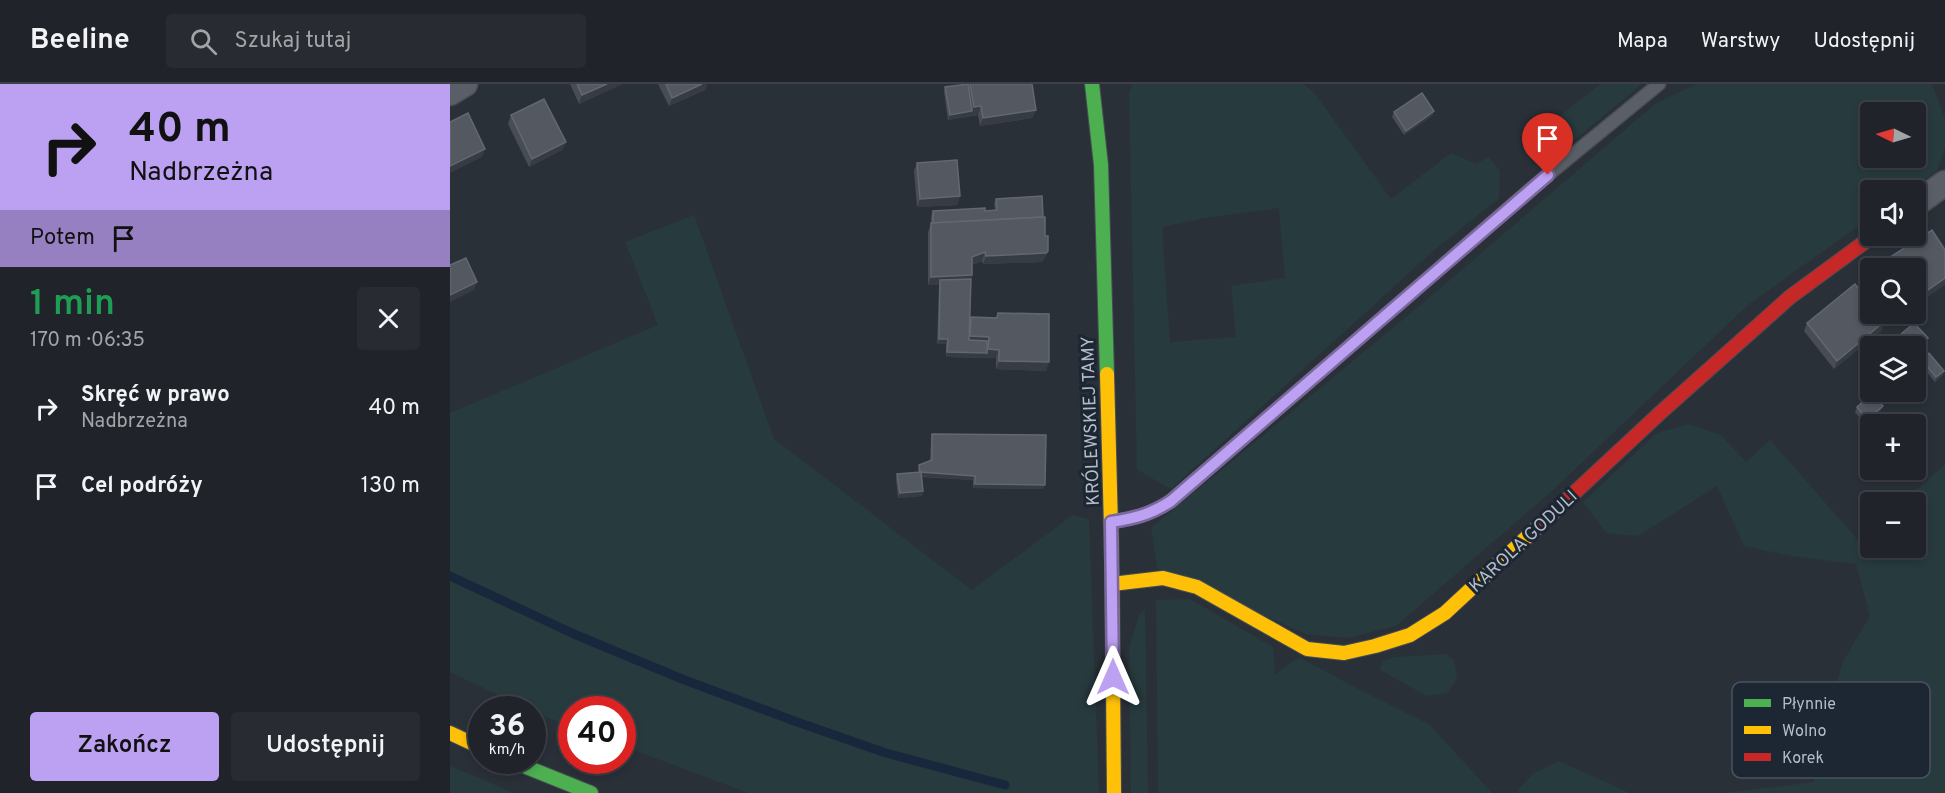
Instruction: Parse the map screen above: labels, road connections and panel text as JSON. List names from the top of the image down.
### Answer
{
  "streets": {
    "main road": ["KRÓLEWSKIEJ TAMY", "KAROLA GODULI"]
  },
  "crossings": [
    ["KRÓLEWSKIEJ TAMY", "KAROLA GODULI"]
  ],
  "legend": ["Płynnie", "Wolno", "Korek"],
  "north": "left",
  "page": {
    "header": "Beeline",
    "search": "Szukaj tutaj",
    "nav": ["Mapa", "Warstwy", "Udostępnij"],
    "turn": ["40 m", "Nadbrzeżna"],
    "map_buttons": ["+", "−"],
    "then": "Potem",
    "heading": ["1 min", "170 m · 06:35"],
    "list": [
      {
        "name": "Skręć w prawo",
        "note": "Nadbrzeżna",
        "value": "40 m"
      },
      {
        "name": "Cel podróży",
        "value": "130 m"
      }
    ],
    "speed": "36 km/h",
    "limit": "40",
    "buttons": ["Zakończ", "Udostępnij"]
  }
}
